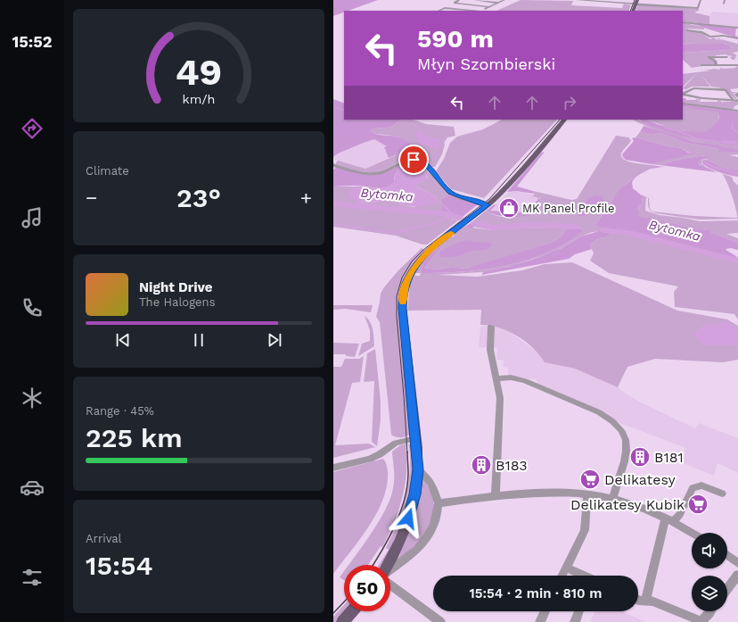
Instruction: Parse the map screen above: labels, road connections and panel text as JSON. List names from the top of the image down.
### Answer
{
  "water": ["Bytomka"],
  "places": {
    "shop": ["MK Panel Profile"],
    "building": ["B181", "B183"],
    "supermarket": ["Delikatesy", "Delikatesy Kubik"]
  },
  "page": {
    "tabs": "15:52",
    "turn": ["590 m", "Młyn Szombierski"],
    "tile": [
      "Climate",
      ["Range · 45%", "225 km"],
      ["Arrival", "15:54"]
    ],
    "heat": ["−", "23°", "+"],
    "song": ["Night Drive", "The Halogens"],
    "limit": "50",
    "trip": "15:54 · 2 min · 810 m",
    "gauge": ["49", "km/h"]
  }
}
